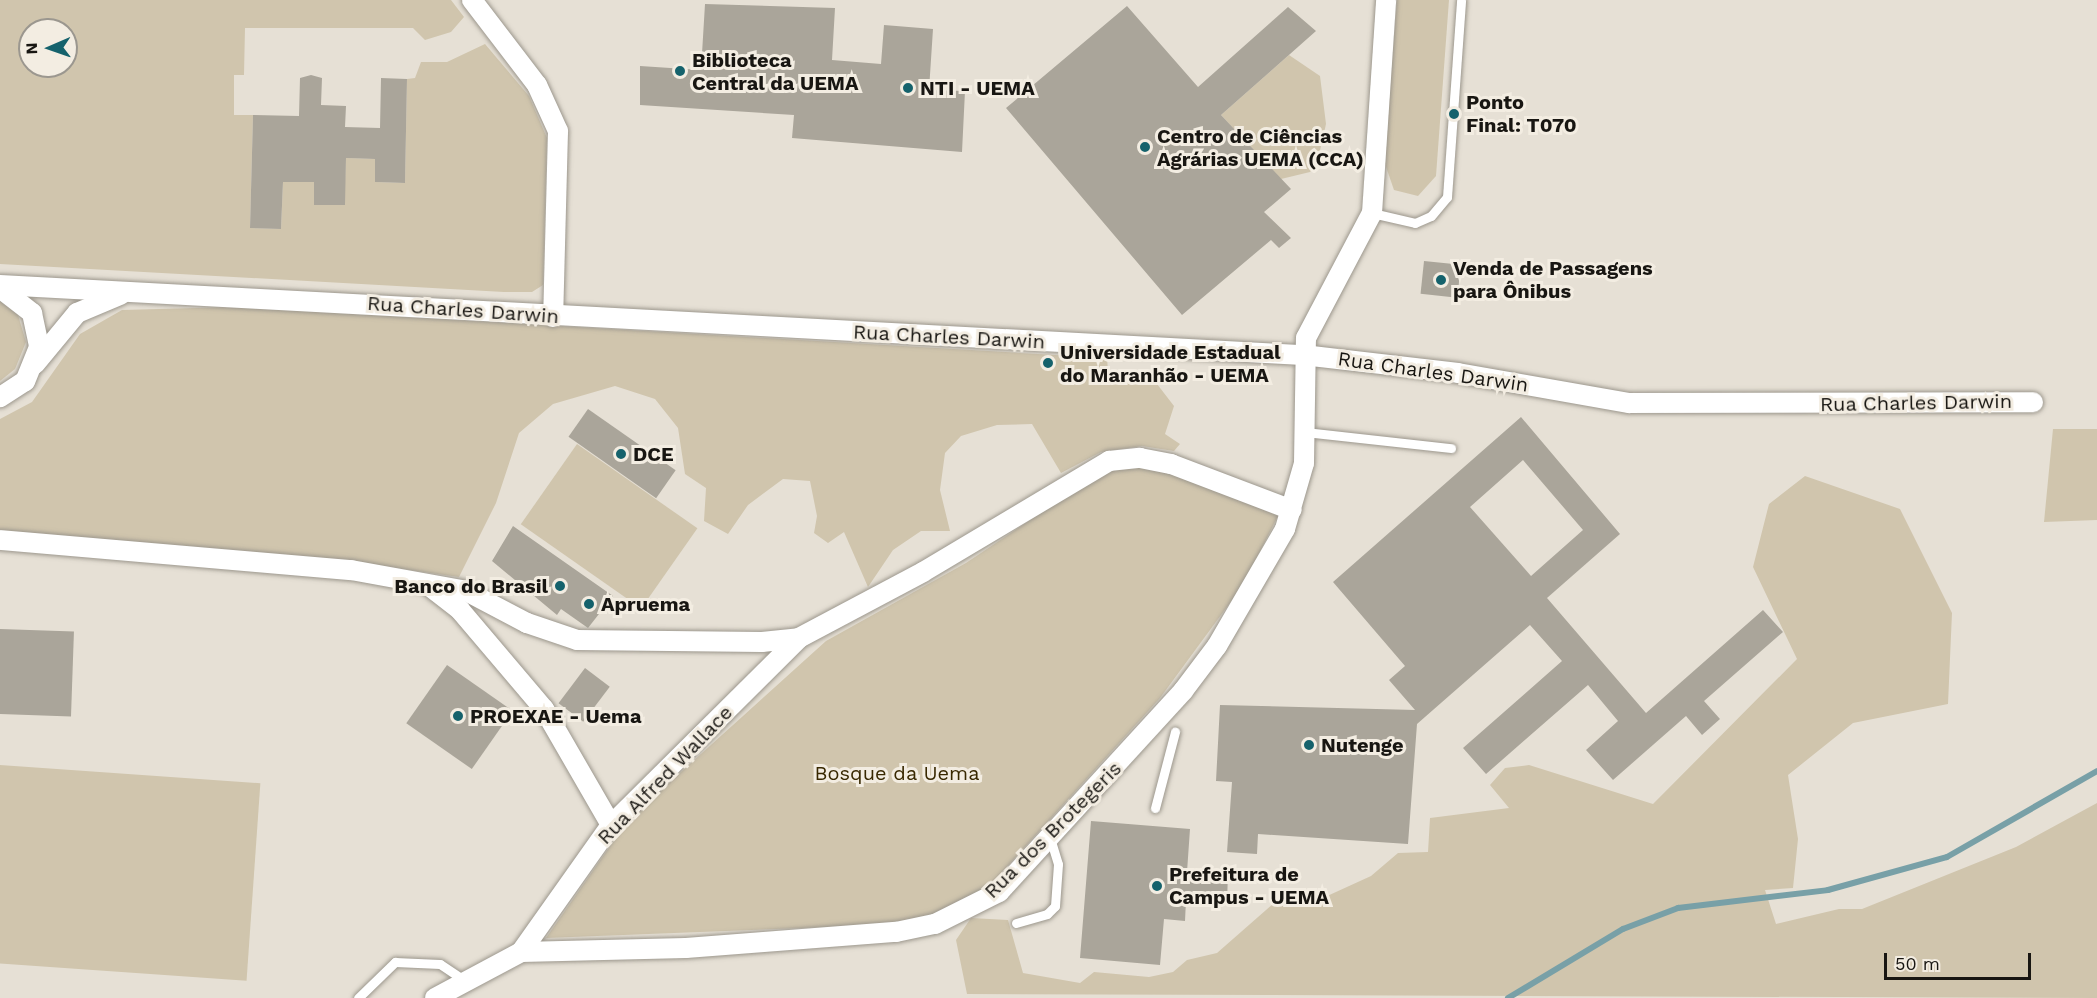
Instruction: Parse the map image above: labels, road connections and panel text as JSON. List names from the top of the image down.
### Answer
{
  "streets": {
    "street": ["Rua Charles Darwin", "Rua Alfred Wallace", "Rua dos Brotegeris"]
  },
  "crossings": [
    ["Rua Charles Darwin", "Rua dos Brotegeris"],
    ["Rua Alfred Wallace", "Rua dos Brotegeris"]
  ],
  "parks": ["Bosque da Uema"],
  "places": [
    "Biblioteca Central da UEMA",
    "NTI - UEMA",
    "Ponto Final: T070",
    "Centro de Ciências Agrárias UEMA (CCA)",
    "Venda de Passagens para Ônibus",
    "Universidade Estadual do Maranhão - UEMA",
    "DCE",
    "Banco do Brasil",
    "Apruema",
    "PROEXAE - Uema",
    "Nutenge",
    "Prefeitura de Campus - UEMA"
  ],
  "scale_bar": "50 m",
  "north": "left"
}
